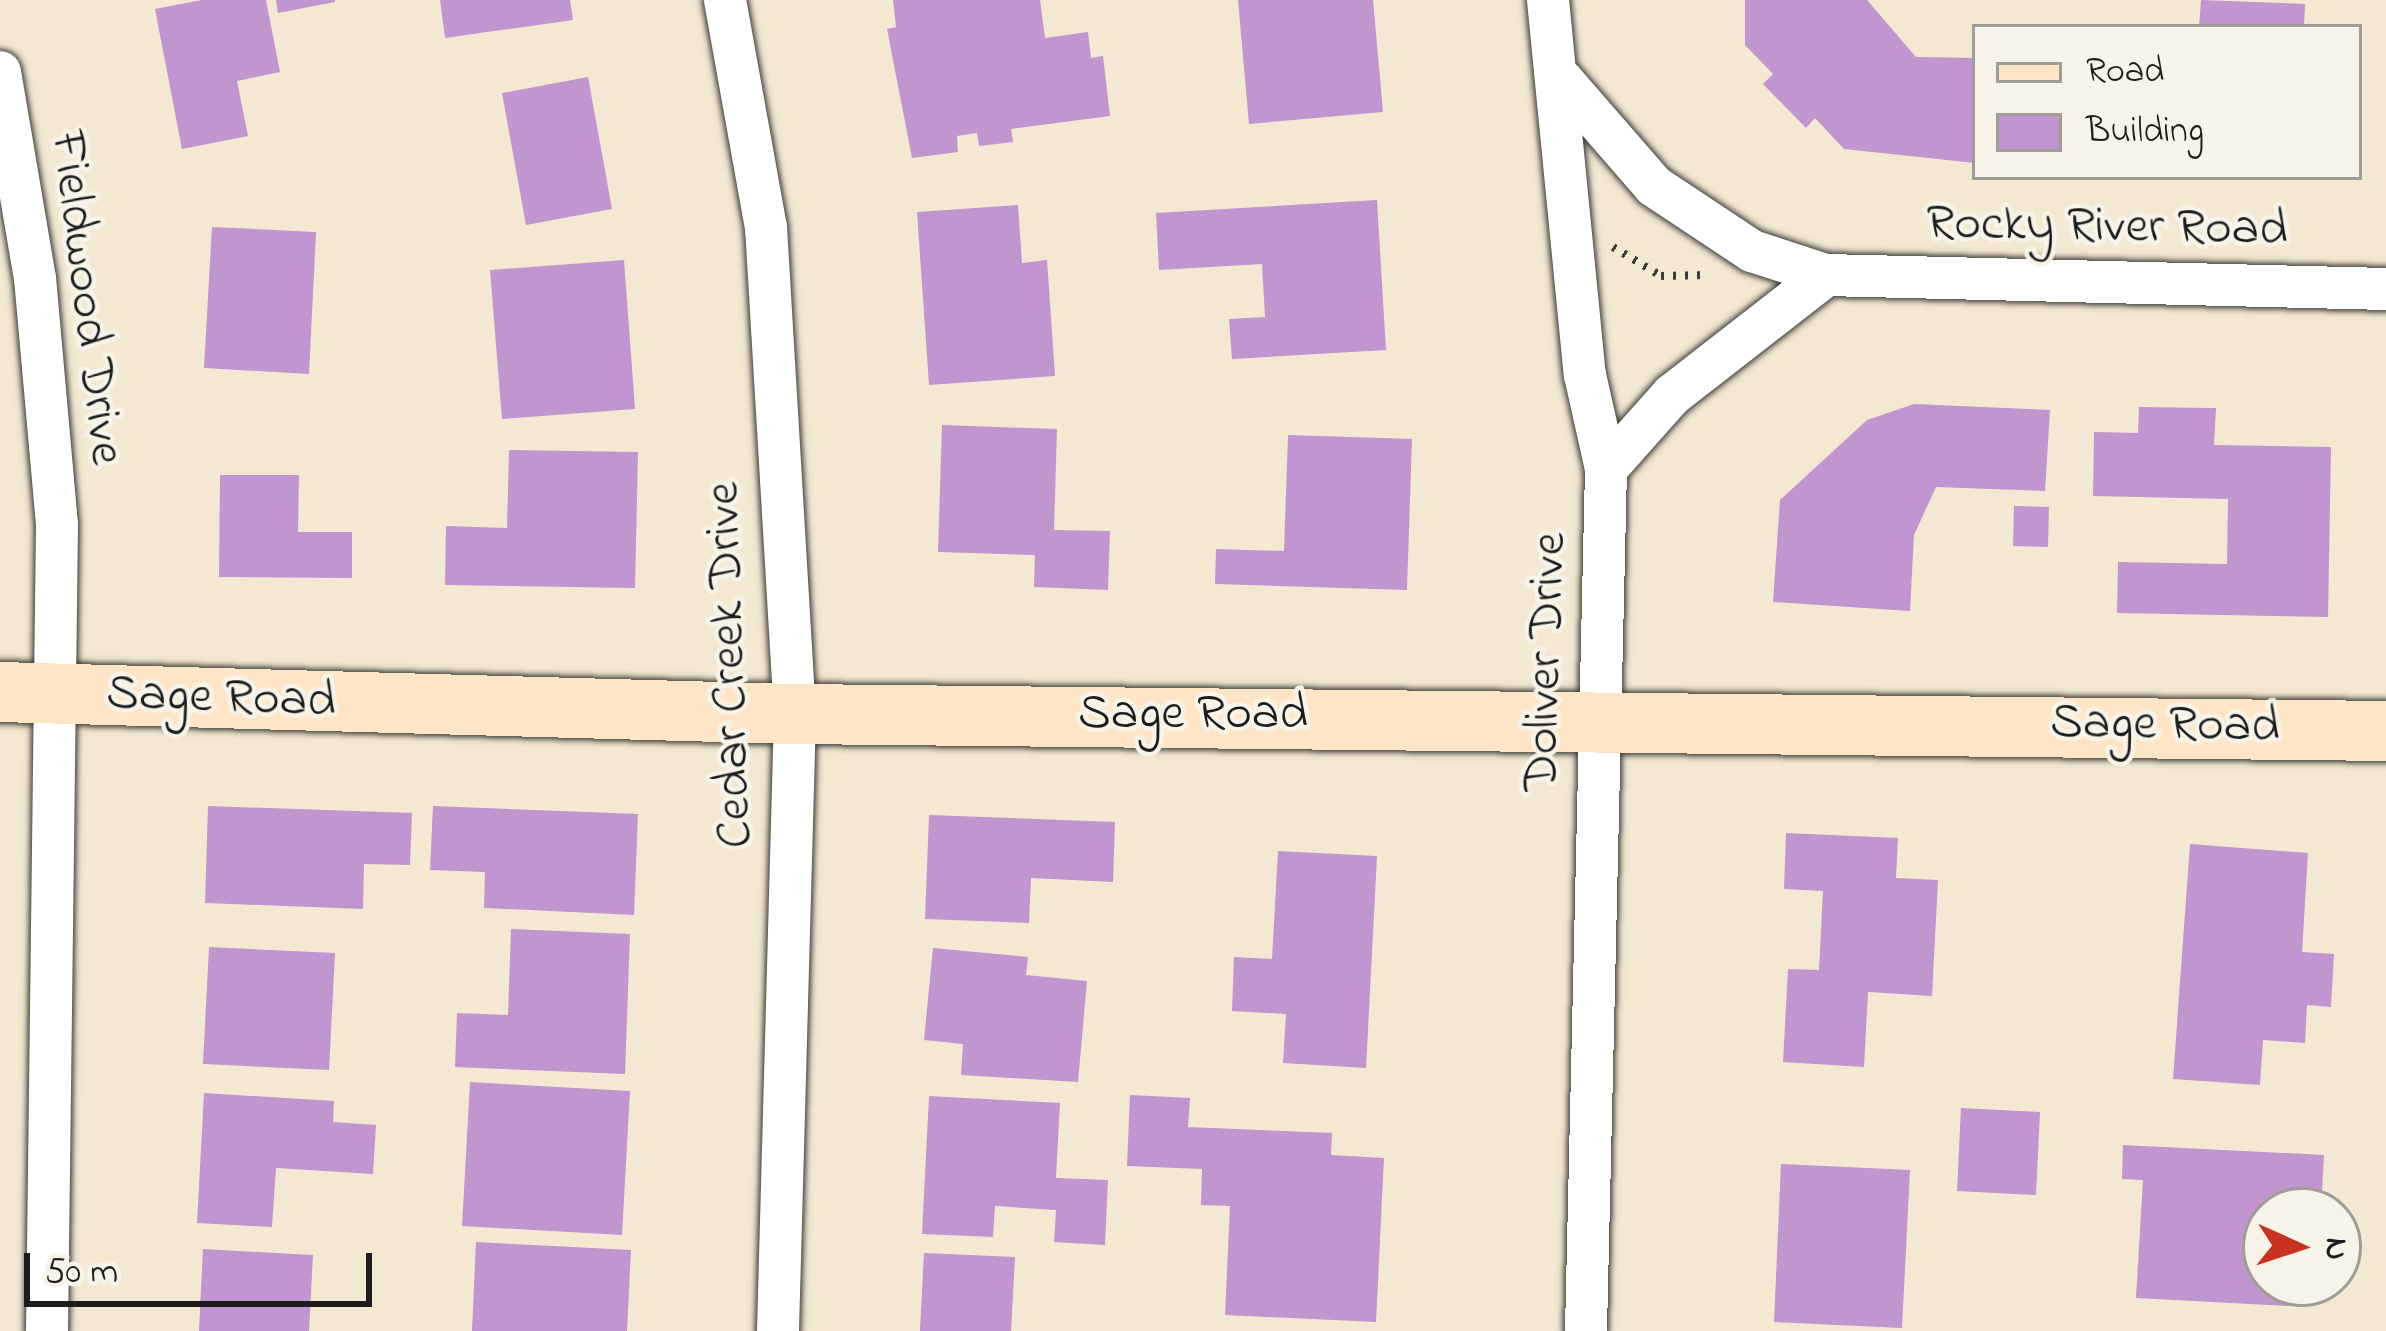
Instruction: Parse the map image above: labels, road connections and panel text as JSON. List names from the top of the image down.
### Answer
{
  "streets": {
    "street": [
      "Rocky River Road",
      "Fieldwood Drive",
      "Doliver Drive",
      "Cedar Creek Drive",
      "Sage Road"
    ]
  },
  "crossings": [
    ["Rocky River Road", "Doliver Drive"],
    ["Fieldwood Drive", "Sage Road"],
    ["Doliver Drive", "Sage Road"],
    ["Cedar Creek Drive", "Sage Road"]
  ],
  "legend": ["Road", "Building"],
  "scale_bar": "50 m",
  "north": "right"
}
